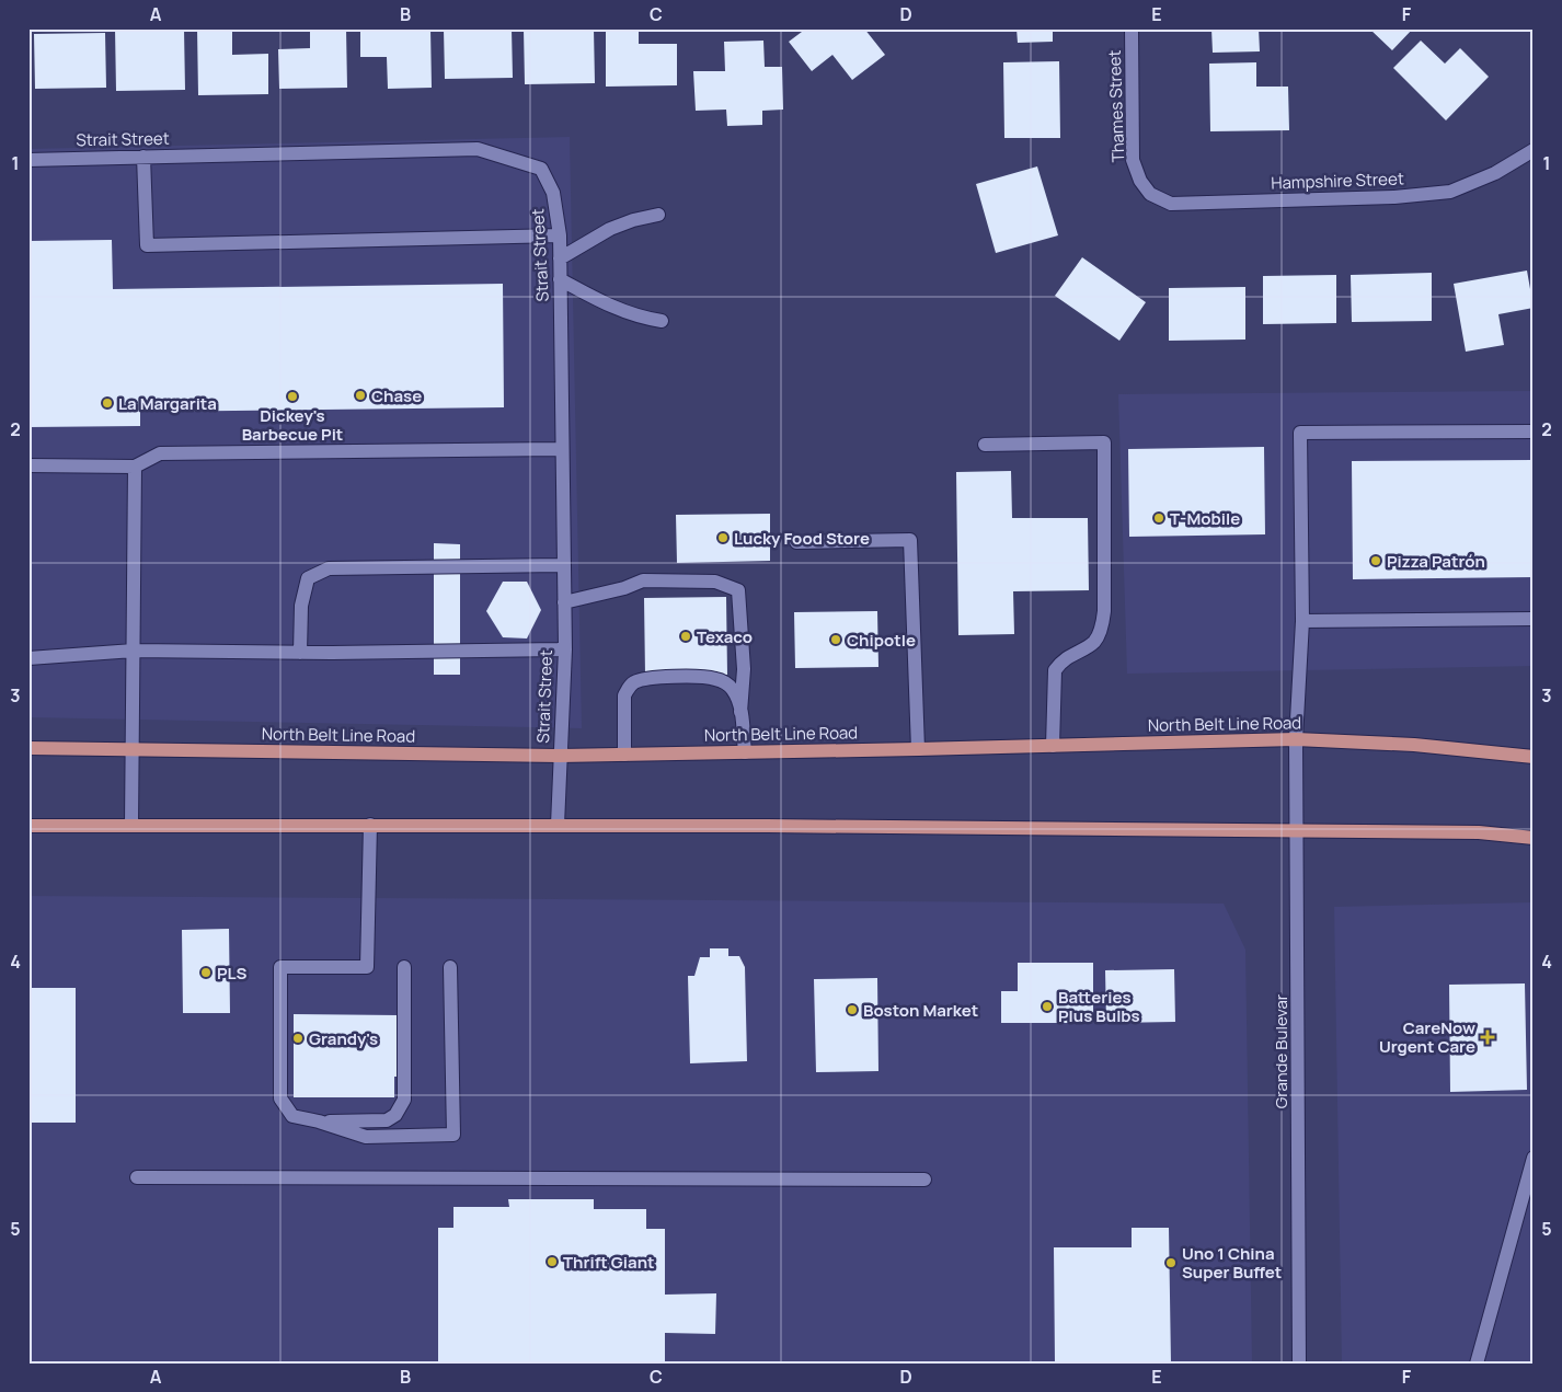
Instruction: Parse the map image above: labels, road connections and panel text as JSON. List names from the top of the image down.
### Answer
{
  "streets": {
    "main road": ["North Belt Line Road"],
    "street": [
      "Thames Street",
      "Strait Street",
      "Hampshire Street",
      "Grande Bulevar"
    ]
  },
  "crossings": [
    ["Thames Street", "Hampshire Street"],
    ["Strait Street", "North Belt Line Road"],
    ["North Belt Line Road", "Grande Bulevar"]
  ],
  "places": {
    "other": [
      "Chase",
      "Dickey's Barbecue Pit",
      "La Margarita",
      "T-Mobile",
      "Lucky Food Store",
      "Pizza Patrón",
      "Texaco",
      "Chipotle",
      "PLS",
      "Batteries Plus Bulbs",
      "Boston Market",
      "Grandy's",
      "Thrift Giant",
      "Uno 1 China Super Buffet"
    ],
    "health": ["CareNow Urgent Care"]
  },
  "grid": {
    "columns": [
      "A",
      "B",
      "C",
      "D",
      "E",
      "F"
    ],
    "rows": [
      "1",
      "2",
      "3",
      "4",
      "5"
    ]
  }
}
